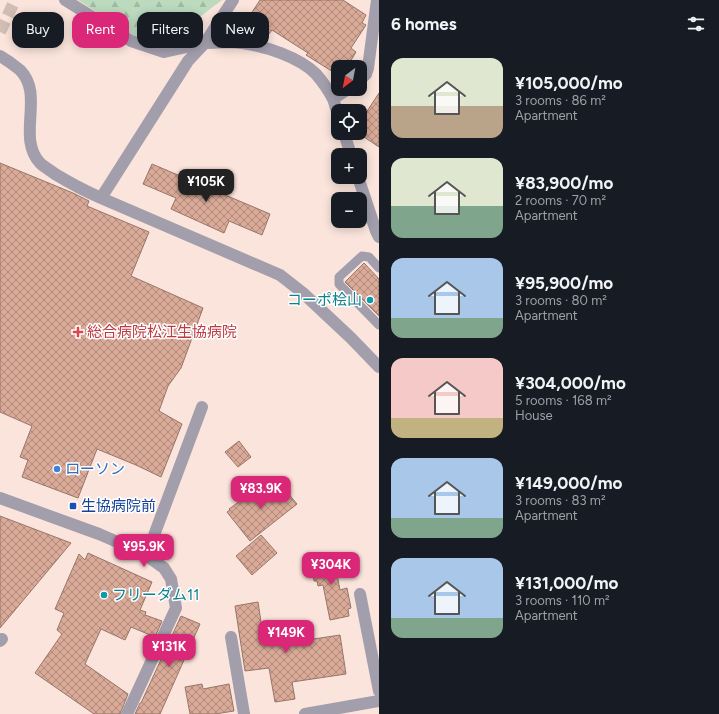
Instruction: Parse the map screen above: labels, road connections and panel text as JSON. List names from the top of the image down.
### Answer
{
  "places": {
    "other": ["コーポ桧山", "ローソン", "フリーダム11"],
    "health": ["総合病院松江生協病院"],
    "transit": ["生協病院前"]
  },
  "north": "bottom left",
  "page": {
    "heading": "6 homes",
    "chip": [
      "Buy",
      "Rent",
      "Filters",
      "New"
    ],
    "list": [
      {
        "name": "¥105,000/mo",
        "note": "3 rooms · 86 m² · Apartment"
      },
      {
        "name": "¥83,900/mo",
        "note": "2 rooms · 70 m² · Apartment"
      },
      {
        "name": "¥95,900/mo",
        "note": "3 rooms · 80 m² · Apartment"
      },
      {
        "name": "¥304,000/mo",
        "note": "5 rooms · 168 m² · House"
      },
      {
        "name": "¥149,000/mo",
        "note": "3 rooms · 83 m² · Apartment"
      },
      {
        "name": "¥131,000/mo",
        "note": "3 rooms · 110 m² · Apartment"
      }
    ],
    "map_buttons": ["+", "−"],
    "price": [
      "¥105K",
      "¥83.9K",
      "¥95.9K",
      "¥304K",
      "¥149K",
      "¥131K"
    ]
  }
}
